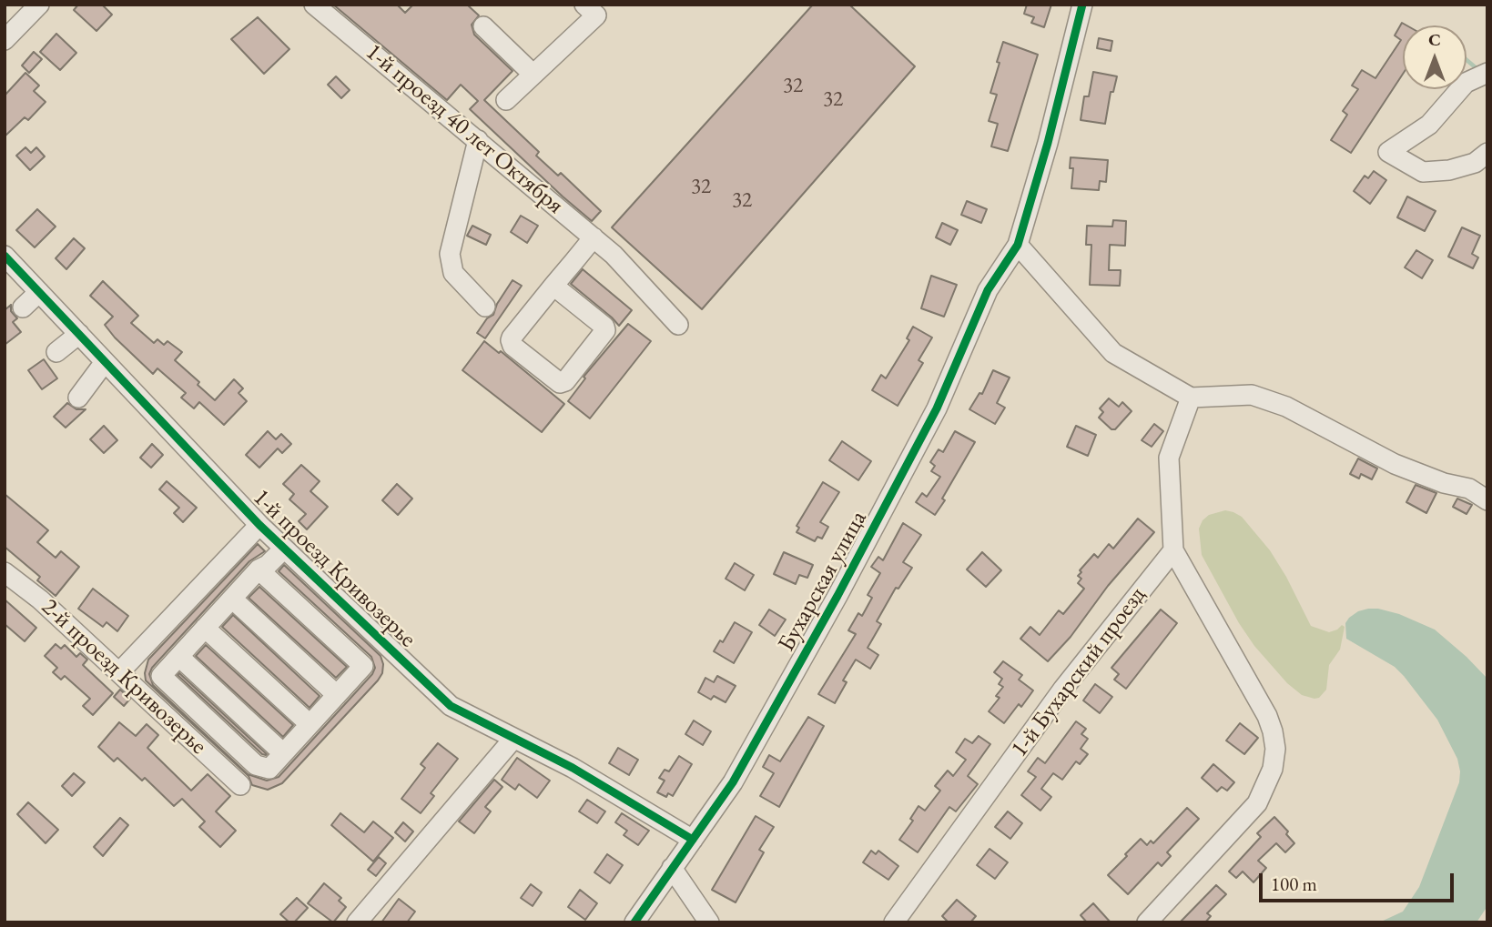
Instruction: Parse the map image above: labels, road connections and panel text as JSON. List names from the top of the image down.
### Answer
{
  "streets": {
    "street": [
      "1-й проезд 40 лет Октября",
      "1-й проезд Кривозерье",
      "Бухарская улица",
      "1-й Бухарский проезд",
      "2-й проезд Кривозерье"
    ]
  },
  "crossings": [
    ["1-й проезд Кривозерье", "Бухарская улица"]
  ],
  "house_numbers": [
    "32",
    "32",
    "32",
    "32"
  ],
  "scale_bar": "100 m",
  "north": "top"
}
